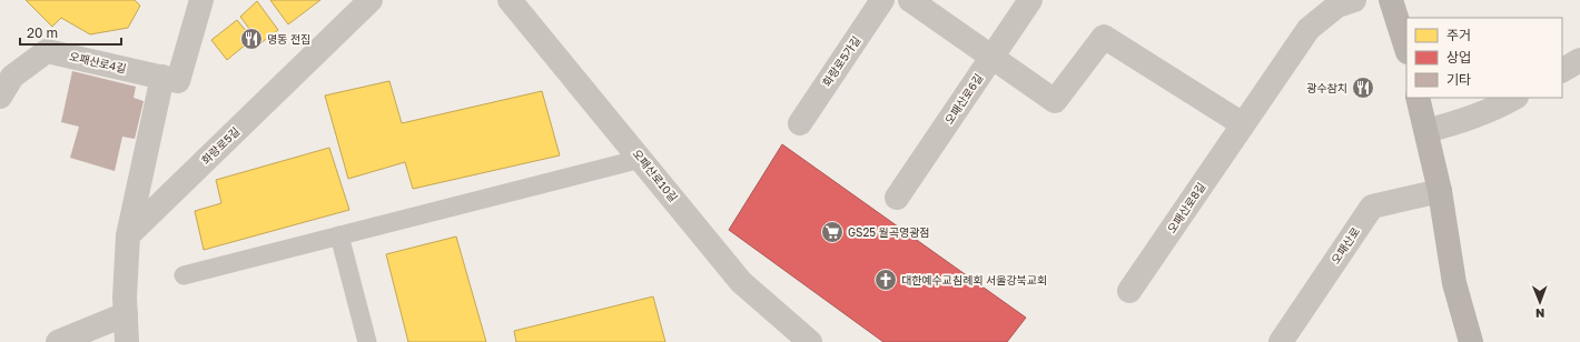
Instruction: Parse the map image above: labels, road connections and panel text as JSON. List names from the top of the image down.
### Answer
{
  "streets": {
    "street": [
      "화랑로5가길",
      "오패산로4길",
      "오패산로6길",
      "화랑로5길",
      "오패산로10길",
      "오패산로8길",
      "오패산로"
    ]
  },
  "places": {
    "restaurant": ["명동 전집", "광수참치"],
    "supermarket": ["GS25 월곡영광점"],
    "church": ["대한예수교침례회 서울강북교회"]
  },
  "legend": ["주거", "상업", "기타"],
  "scale_bar": "20 m",
  "north": "bottom"
}
